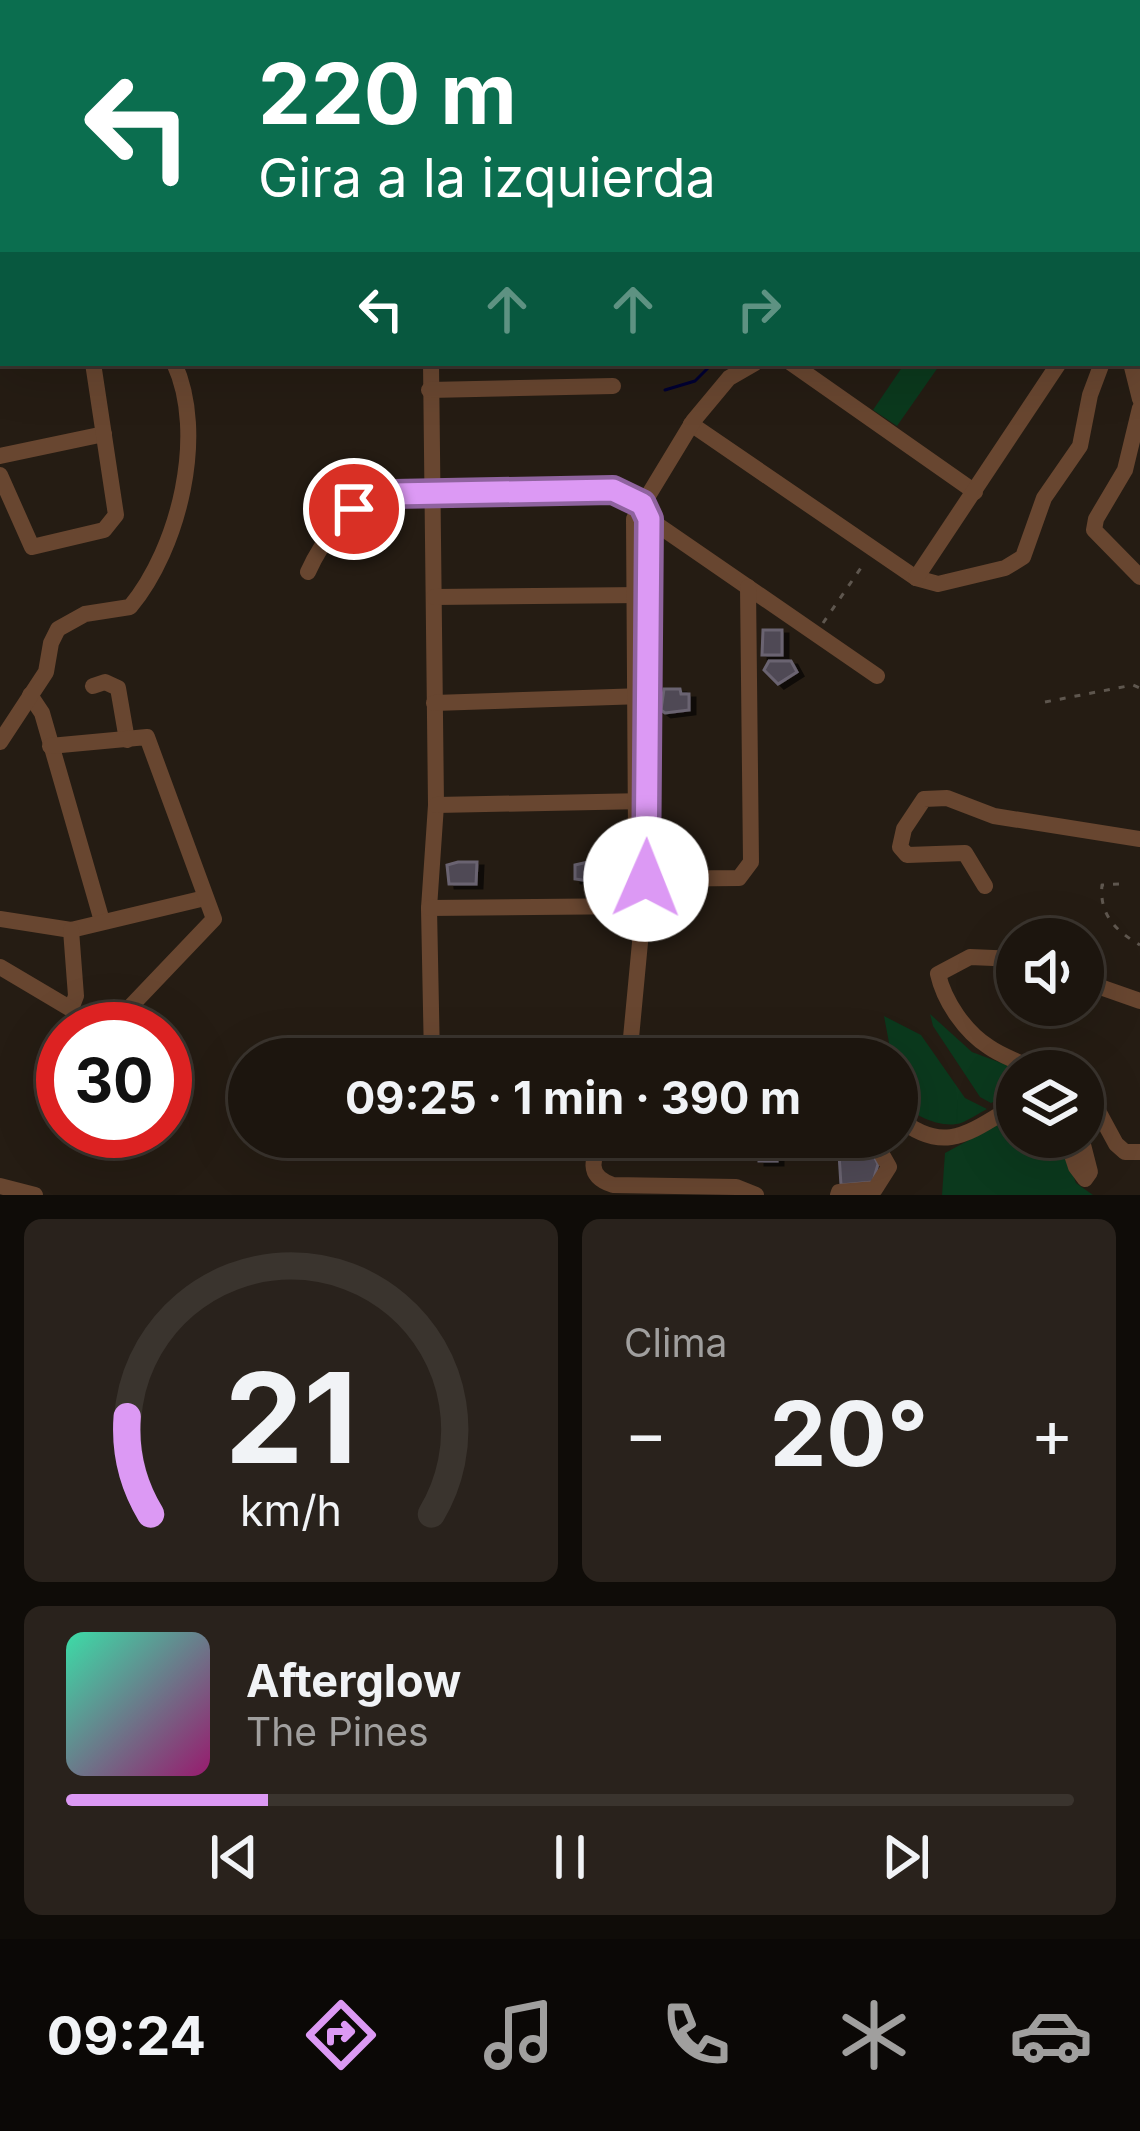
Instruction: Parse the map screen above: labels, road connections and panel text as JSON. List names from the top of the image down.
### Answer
{
  "page": {
    "turn": ["220 m", "Gira a la izquierda"],
    "limit": "30",
    "trip": "09:25 · 1 min · 390 m",
    "tile": "Clima",
    "heat": ["−", "20°", "+"],
    "song": ["Afterglow", "The Pines"],
    "tabs": "09:24",
    "gauge": ["21", "km/h"]
  }
}
